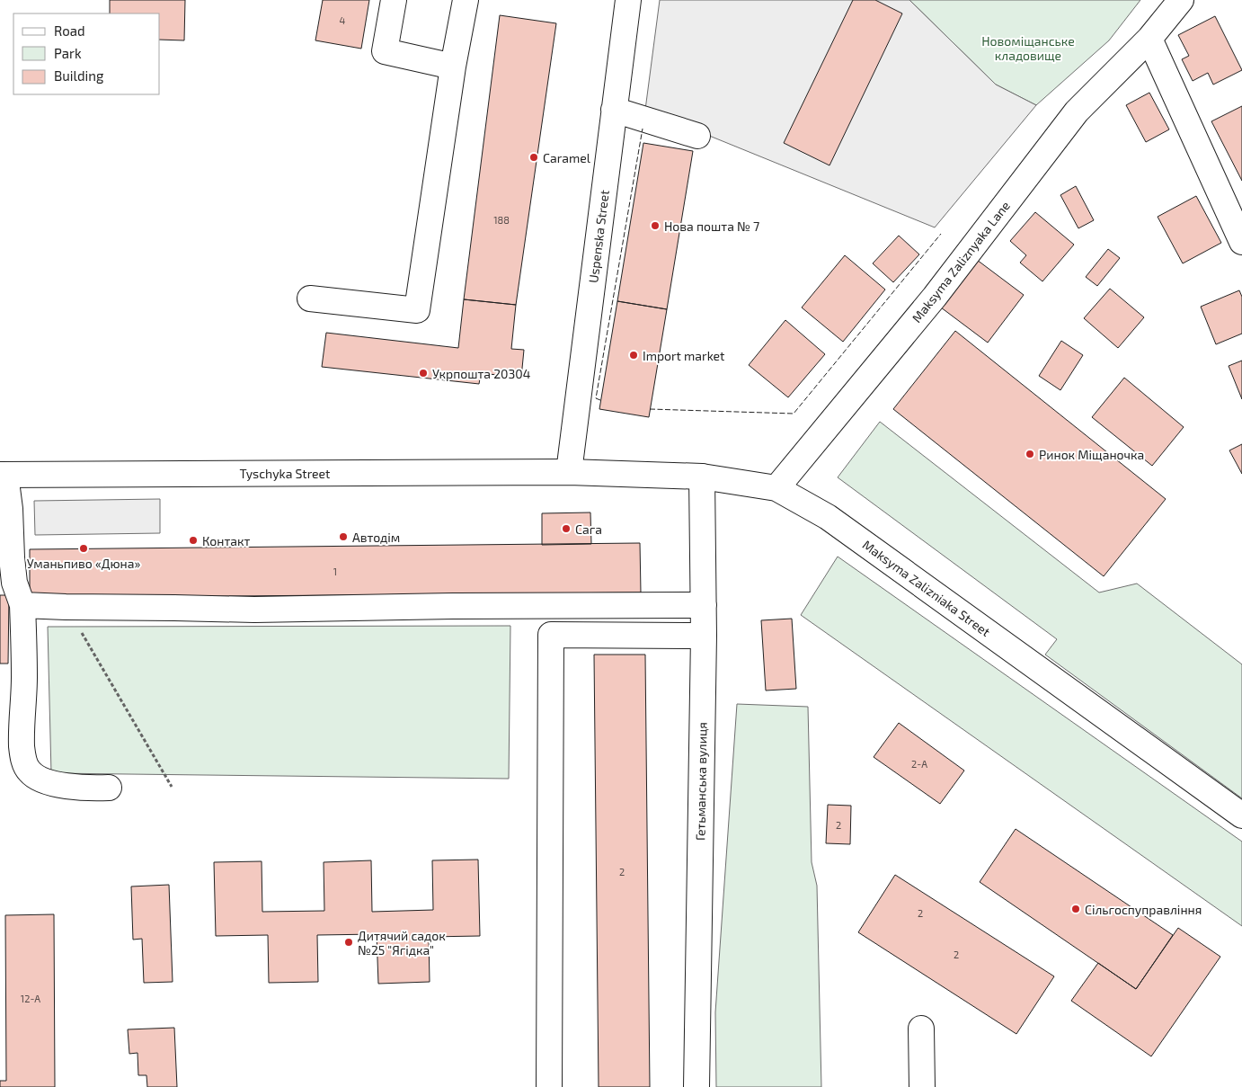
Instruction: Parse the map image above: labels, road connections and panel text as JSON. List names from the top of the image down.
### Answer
{
  "streets": {
    "street": [
      "Uspenska Street",
      "Maksyma Zaliznyaka Lane",
      "Tyschyka Street",
      "Maksyma Zalizniaka Street",
      "Гетьманська вулиця"
    ]
  },
  "crossings": [
    ["Uspenska Street", "Tyschyka Street"],
    ["Uspenska Street", "Maksyma Zalizniaka Street"],
    ["Maksyma Zaliznyaka Lane", "Maksyma Zalizniaka Street"],
    ["Tyschyka Street", "Maksyma Zalizniaka Street"],
    ["Maksyma Zalizniaka Street", "Гетьманська вулиця"]
  ],
  "parks": ["Новоміщанське кладовище"],
  "places": [
    "Caramel",
    "Нова пошта № 7",
    "Import market",
    "Укрпошта 20304",
    "Ринок Міщаночка",
    "Сага",
    "Автодім",
    "Контакт",
    "Уманьпиво «Дюна»",
    "Сільгоспуправління",
    "Дитячий садок №25 \"Ягідка\""
  ],
  "house_numbers": [
    "4",
    "188",
    "1",
    "2-А",
    "2",
    "2",
    "2",
    "2",
    "12-А"
  ],
  "legend": ["Road", "Park", "Building"]
}
